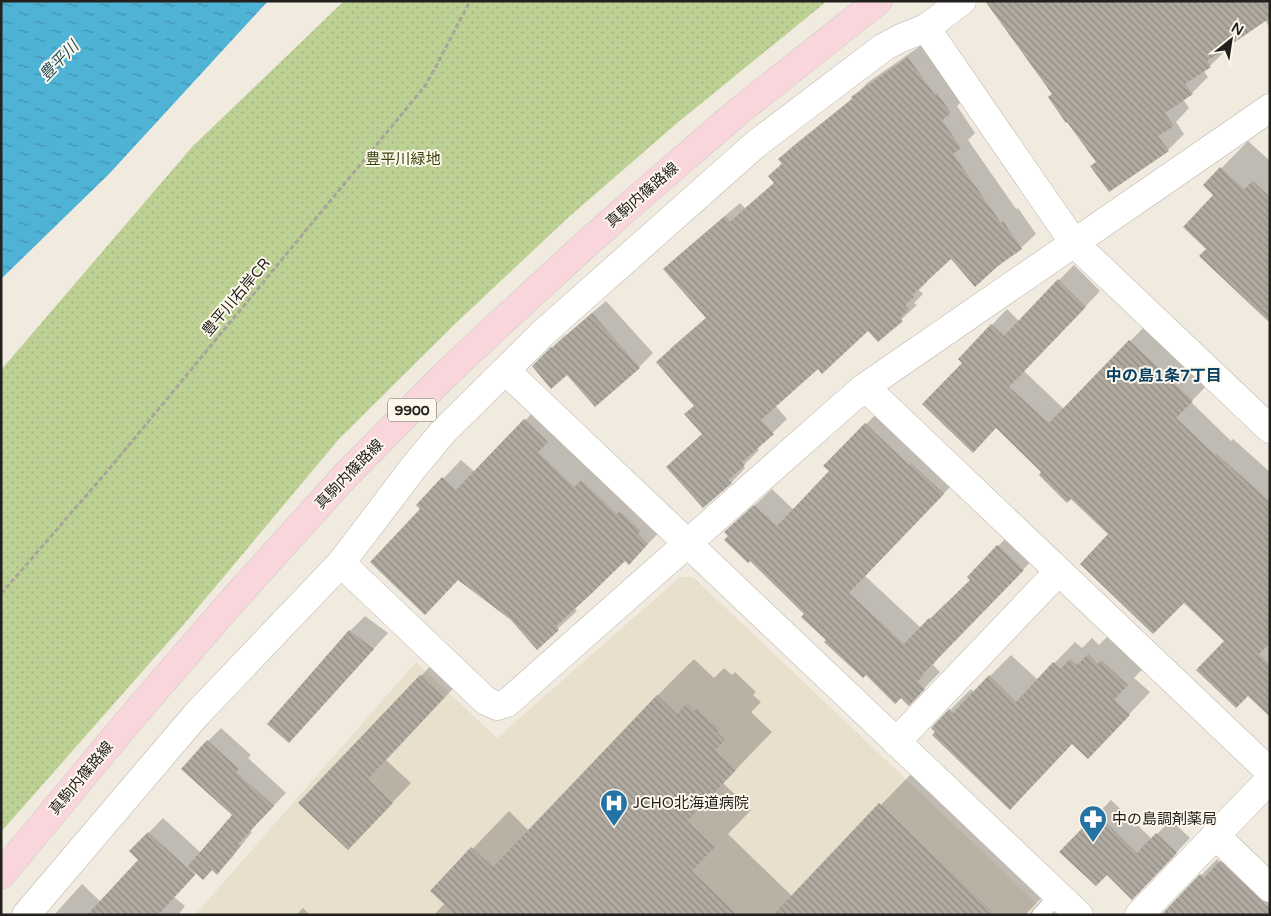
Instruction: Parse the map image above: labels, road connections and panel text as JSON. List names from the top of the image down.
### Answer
{
  "streets": {
    "main road": ["真駒内篠路線", "9900"],
    "path": ["豊平川右岸CR"]
  },
  "districts": ["中の島1条7丁目"],
  "water": ["豊平川"],
  "parks": ["豊平川緑地"],
  "places": {
    "hospital": ["JCHO北海道病院"],
    "pharmacy": ["中の島調剤薬局"]
  },
  "north": "top right"
}
